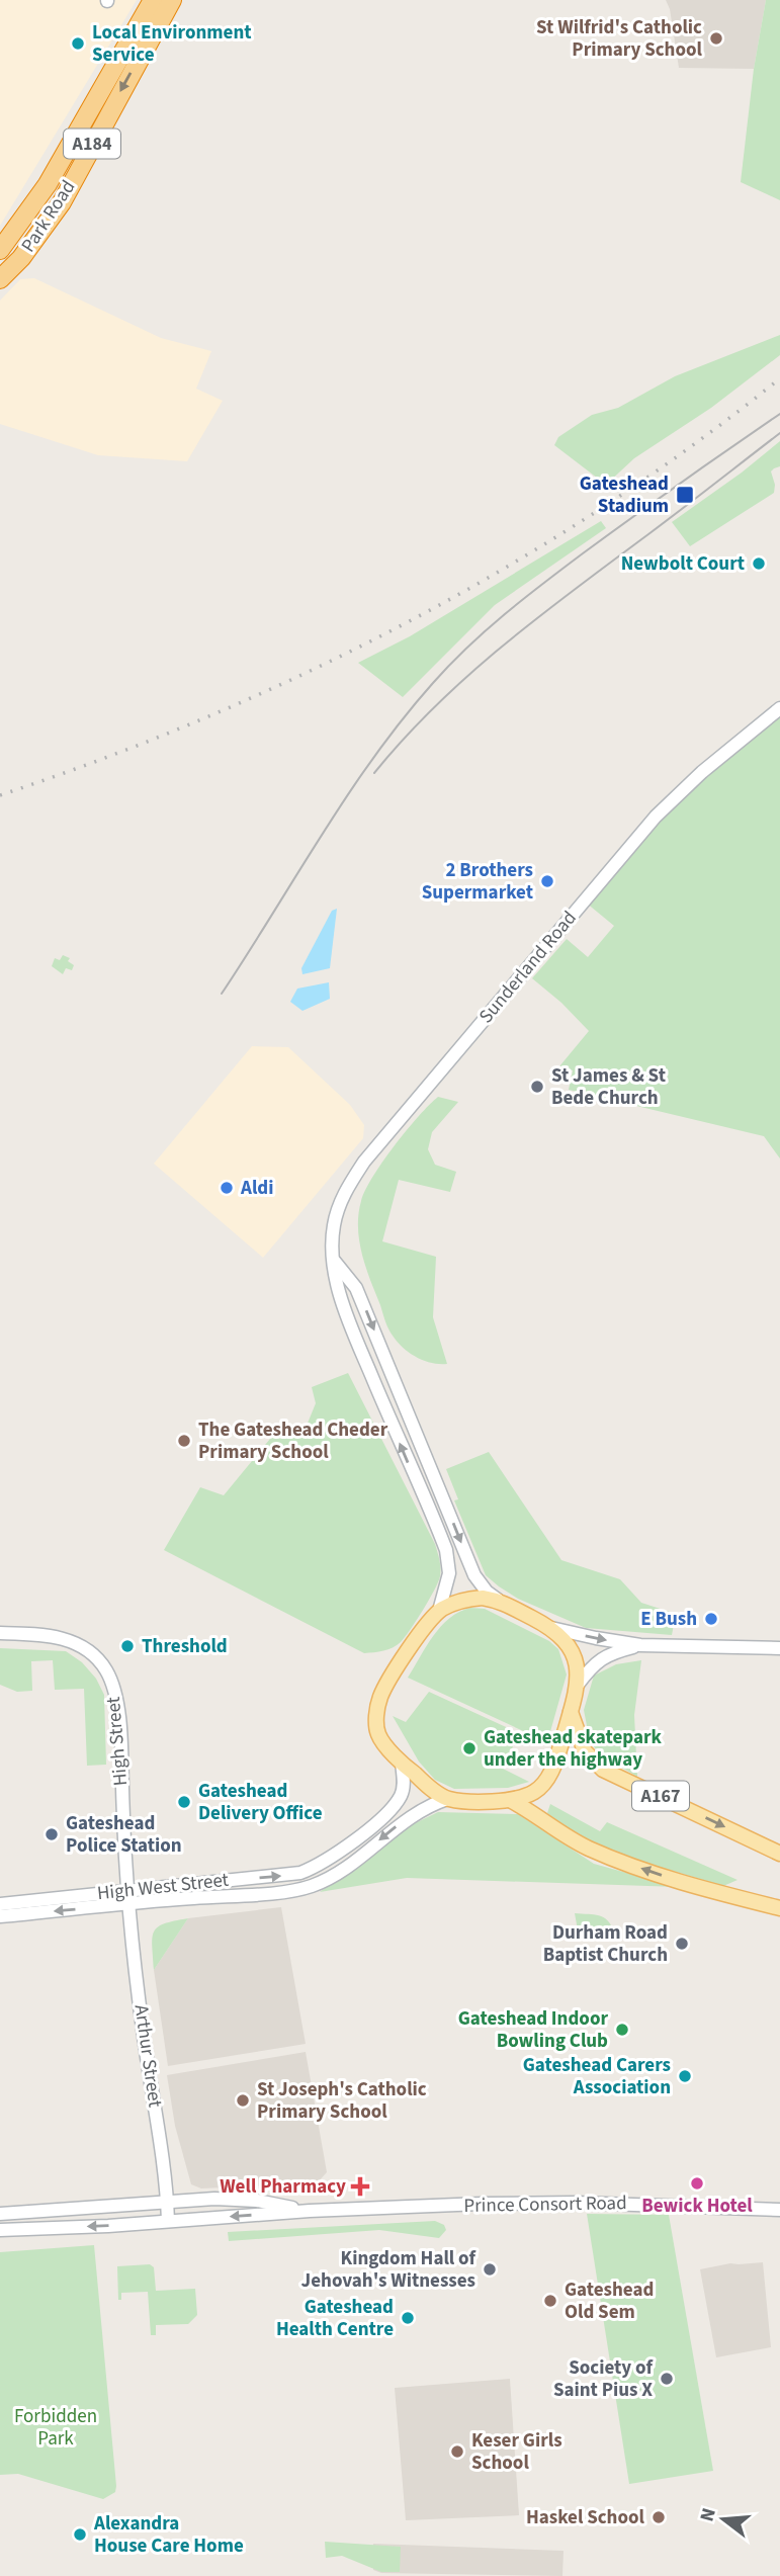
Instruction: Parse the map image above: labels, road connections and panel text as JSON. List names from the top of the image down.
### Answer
{
  "streets": {
    "highway": ["A184", "Park Road"],
    "main road": [
      "Sunderland Road",
      "High Street",
      "A167",
      "High West Street",
      "Arthur Street",
      "Prince Consort Road"
    ]
  },
  "crossings": [
    ["Sunderland Road", "A167"],
    ["Sunderland Road", "High West Street"],
    ["High Street", "High West Street"],
    ["High Street", "Arthur Street"],
    ["A167", "High West Street"],
    ["High West Street", "Arthur Street"],
    ["Arthur Street", "Prince Consort Road"]
  ],
  "parks": ["Forbidden Park"],
  "places": {
    "other": [
      "St Wilfrid's Catholic Primary School",
      "Local Environment Service",
      "Newbolt Court",
      "2 Brothers Supermarket",
      "St James & St Bede Church",
      "Aldi",
      "The Gateshead Cheder Primary School",
      "E Bush",
      "Threshold",
      "Gateshead skatepark under the highway",
      "Gateshead Delivery Office",
      "Gateshead Police Station",
      "Durham Road Baptist Church",
      "Gateshead Indoor Bowling Club",
      "Gateshead Carers Association",
      "St Joseph's Catholic Primary School",
      "Bewick Hotel",
      "Kingdom Hall of Jehovah's Witnesses",
      "Gateshead Old Sem",
      "Gateshead Health Centre",
      "Society of Saint Pius X",
      "Keser Girls School",
      "Haskel School",
      "Alexandra House Care Home"
    ],
    "transit": ["Gateshead Stadium"],
    "health": ["Well Pharmacy"]
  },
  "north": "left"
}
